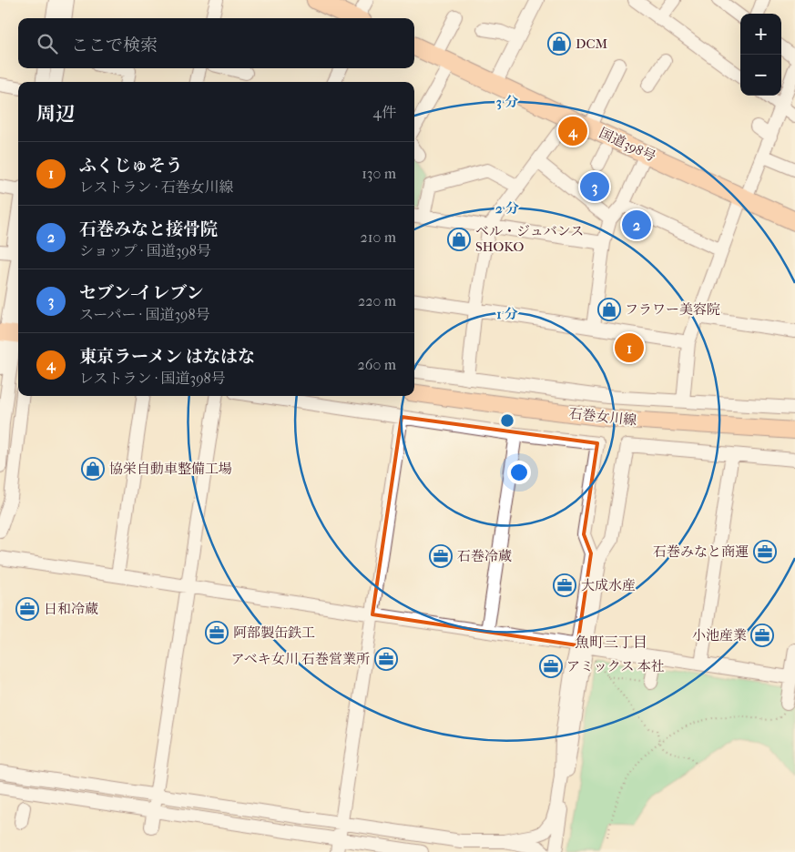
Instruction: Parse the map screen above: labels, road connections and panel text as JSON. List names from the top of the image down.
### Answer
{
  "streets": {
    "highway": ["国道398号"],
    "main road": ["石巻女川線"]
  },
  "districts": ["魚町三丁目"],
  "places": {
    "shop": [
      "DCM",
      "ベル・ジュバンス SHOKO",
      "フラワー美容院",
      "協栄自動車整備工場"
    ],
    "office": [
      "石巻みなと商運",
      "石巻冷蔵",
      "大成水産",
      "日和冷蔵",
      "阿部製缶鉄工",
      "小池産業",
      "アベキ女川 石巻営業所",
      "アミックス 本社"
    ]
  },
  "page": {
    "map_buttons": ["+", "−"],
    "search": "ここで検索",
    "heading": ["周辺", "4件"],
    "pins": [
      "4",
      "3",
      "2",
      "1"
    ],
    "list": [
      {
        "mark": "1",
        "name": "ふくじゅそう",
        "note": "レストラン · 石巻女川線",
        "value": "130 m"
      },
      {
        "mark": "2",
        "name": "石巻みなと接骨院",
        "note": "ショップ · 国道398号",
        "value": "210 m"
      },
      {
        "mark": "3",
        "name": "セブン-イレブン",
        "note": "スーパー · 国道398号",
        "value": "220 m"
      },
      {
        "mark": "4",
        "name": "東京ラーメン はなはな",
        "note": "レストラン · 国道398号",
        "value": "260 m"
      }
    ]
  },
  "rings": ["3 分", "2 分", "1 分"]
}
